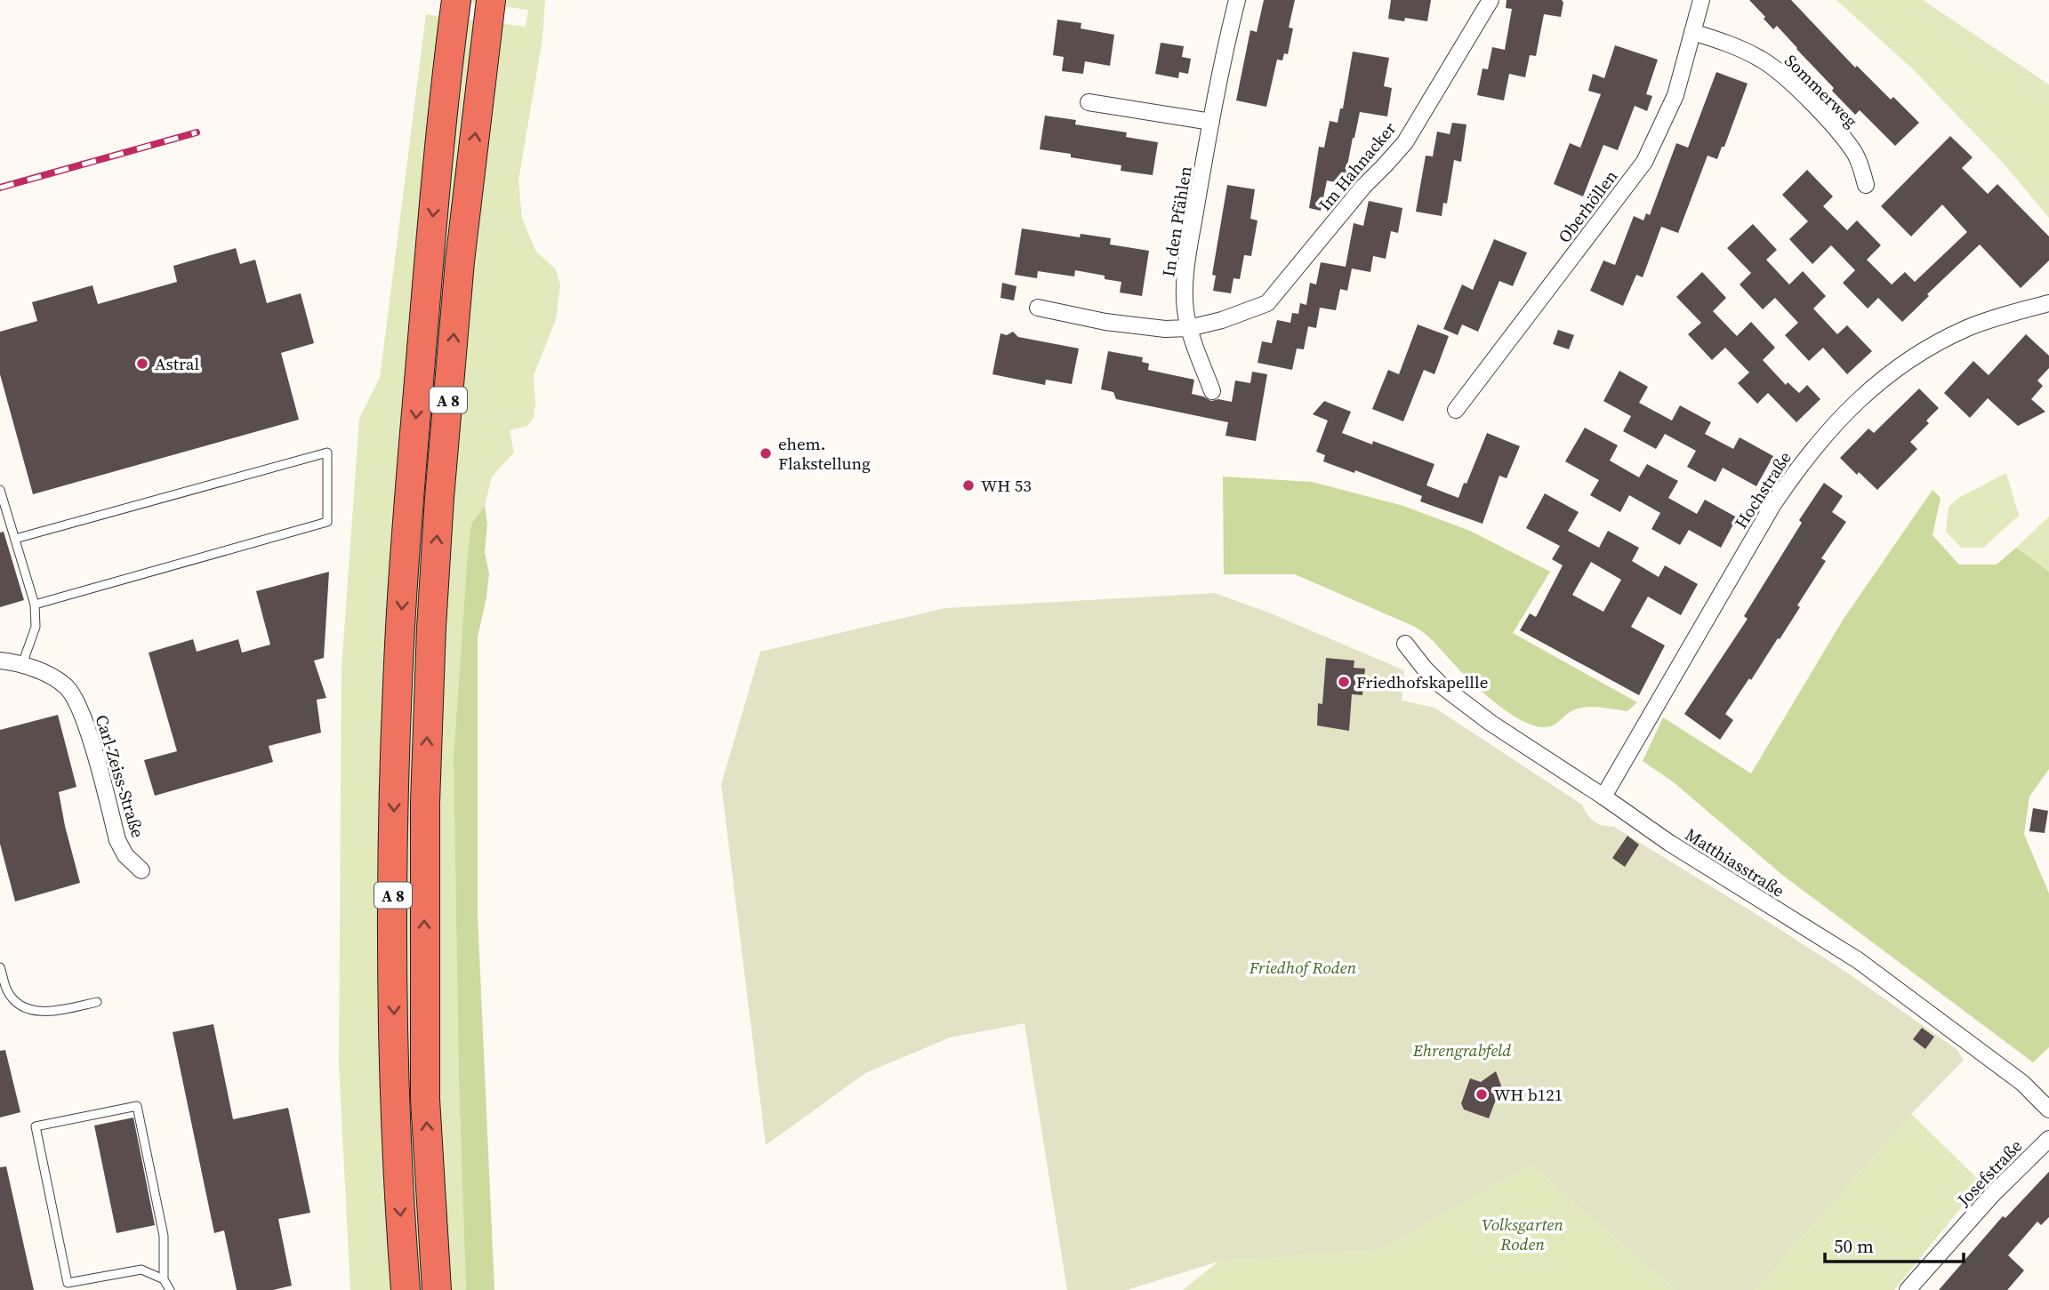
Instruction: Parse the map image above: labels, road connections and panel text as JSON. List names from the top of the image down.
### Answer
{
  "streets": {
    "highway": ["A 8"],
    "street": [
      "Sommerweg",
      "Im Hahnacker",
      "Oberhöllen",
      "In den Pfählen",
      "Hochstraße",
      "Carl-Zeiss-Straße",
      "Matthiasstraße",
      "Josefstraße"
    ]
  },
  "crossings": [
    ["Sommerweg", "Oberhöllen"],
    ["Im Hahnacker", "In den Pfählen"],
    ["Hochstraße", "Matthiasstraße"]
  ],
  "parks": ["Friedhof Roden", "Ehrengrabfeld", "Volksgarten Roden"],
  "places": [
    "Astral",
    "ehem. Flakstellung",
    "WH 53",
    "Friedhofskapellle",
    "WH b121"
  ],
  "scale_bar": "50 m"
}
